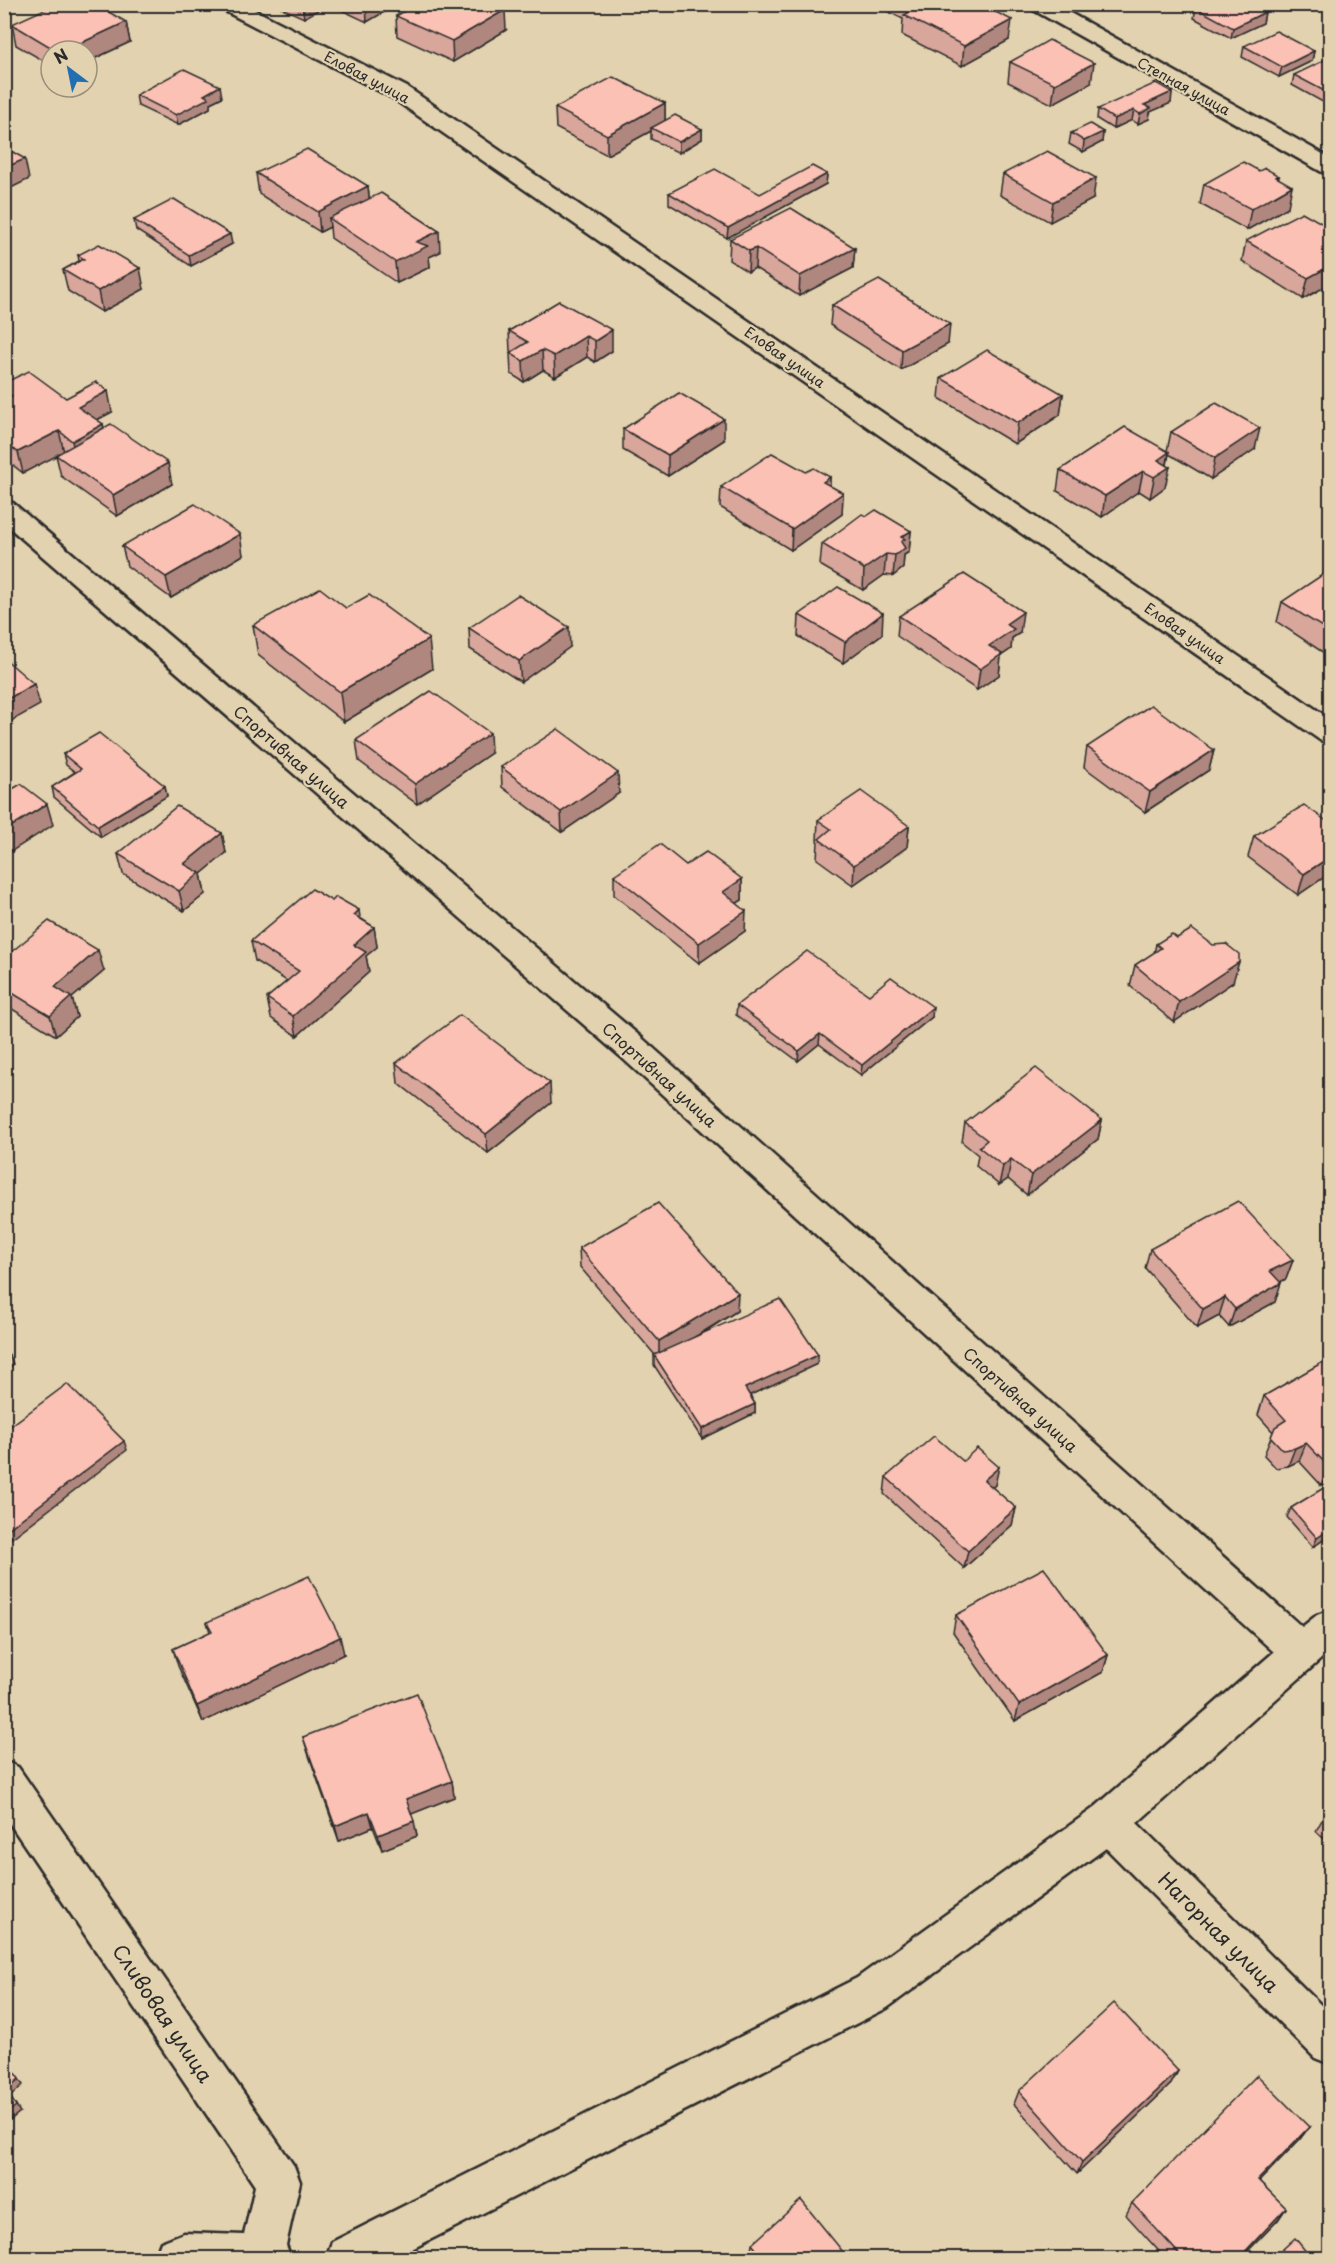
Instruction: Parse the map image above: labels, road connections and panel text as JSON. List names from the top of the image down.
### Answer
{
  "streets": {
    "street": [
      "Еловая улица",
      "Степная улица",
      "Спортивная улица",
      "Нагорная улица",
      "Сливовая улица"
    ]
  },
  "north": "top left"
}
